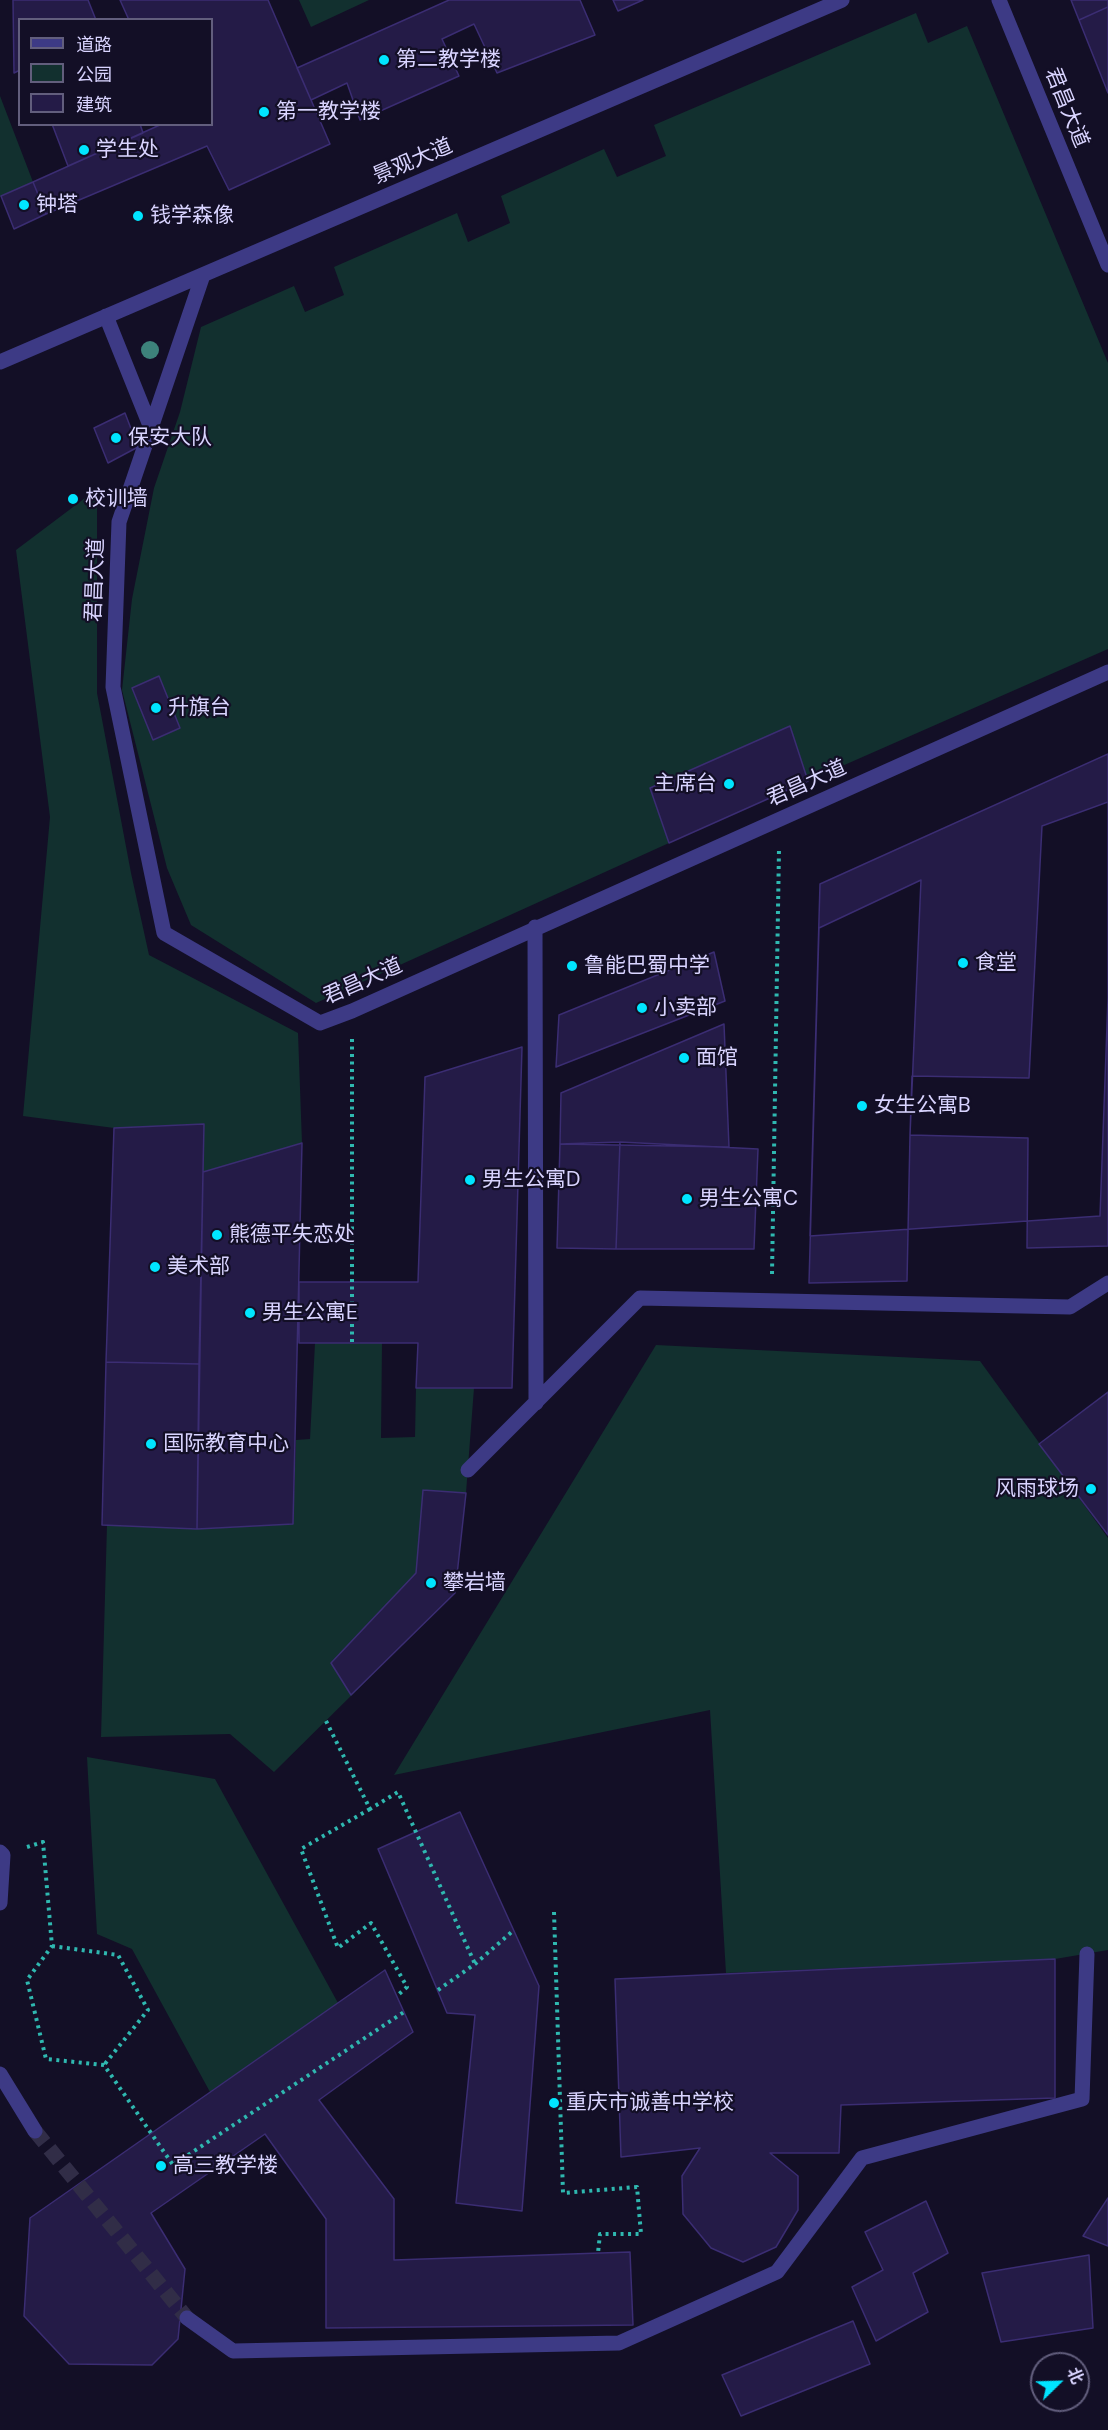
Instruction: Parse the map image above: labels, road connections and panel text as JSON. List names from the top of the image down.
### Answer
{
  "streets": {
    "street": ["君昌大道", "景观大道"]
  },
  "crossings": [
    ["君昌大道", "景观大道"]
  ],
  "places": [
    "第二教学楼",
    "第一教学楼",
    "学生处",
    "钟塔",
    "钱学森像",
    "保安大队",
    "校训墙",
    "升旗台",
    "主席台",
    "食堂",
    "鲁能巴蜀中学",
    "小卖部",
    "面馆",
    "女生公寓B",
    "男生公寓D",
    "男生公寓C",
    "熊德平失恋处",
    "美术部",
    "男生公寓E",
    "国际教育中心",
    "风雨球场",
    "攀岩墙",
    "重庆市诚善中学校",
    "高三教学楼"
  ],
  "legend": ["道路", "公园", "建筑"],
  "north": "top right"
}
